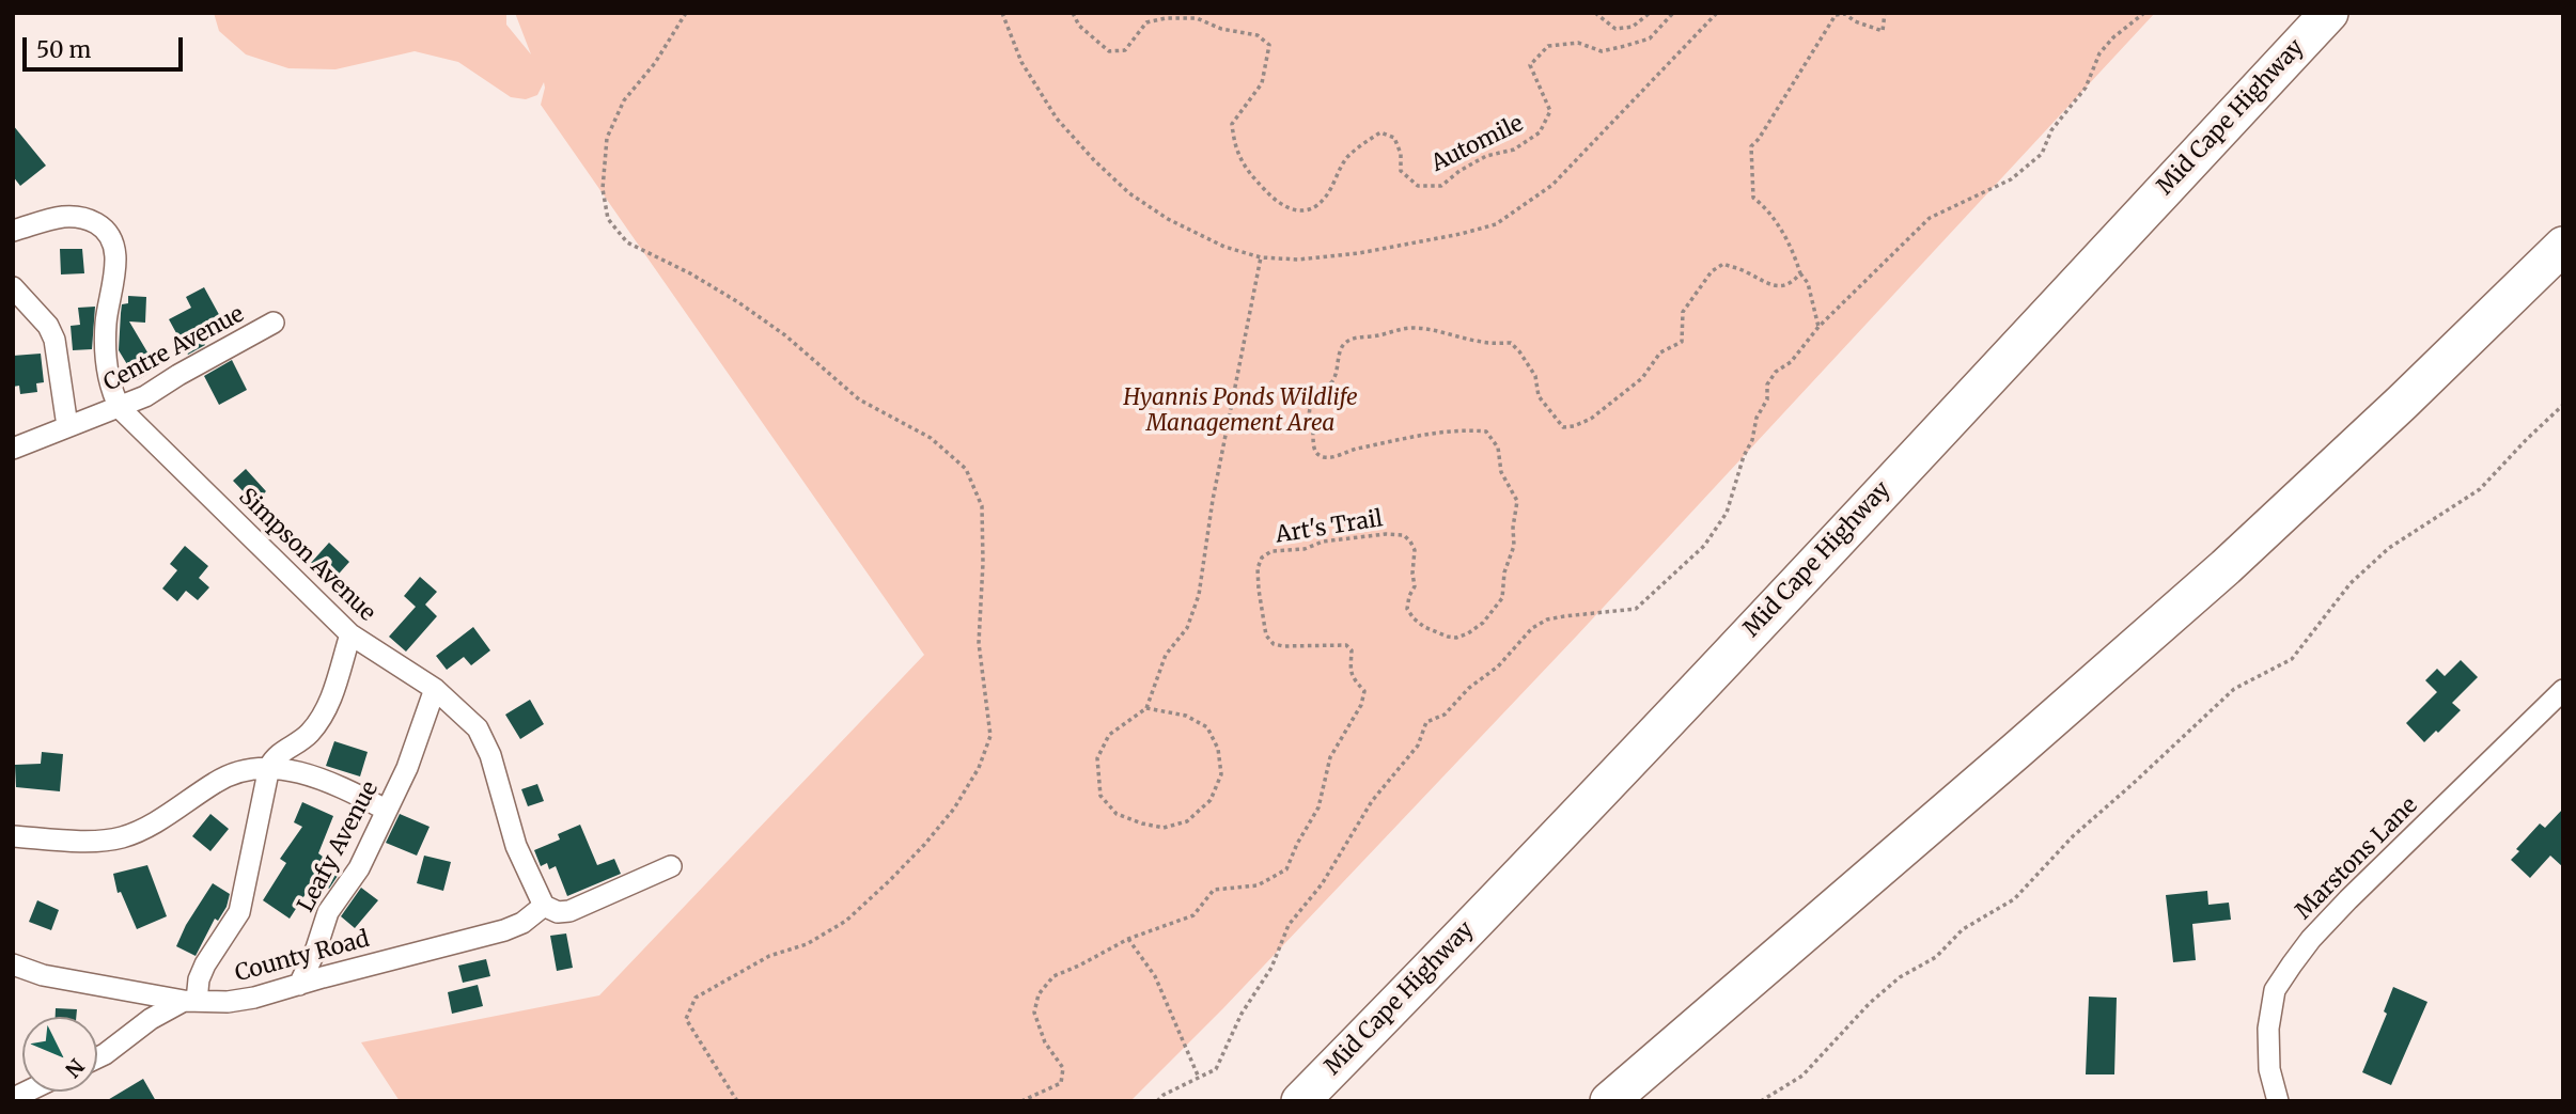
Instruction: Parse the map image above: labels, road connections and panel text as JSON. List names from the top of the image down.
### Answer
{
  "streets": {
    "highway": ["Mid Cape Highway"],
    "street": [
      "Centre Avenue",
      "Simpson Avenue",
      "Leafy Avenue",
      "Marstons Lane",
      "County Road"
    ],
    "path": ["Automile", "Art's Trail"]
  },
  "crossings": [
    ["Centre Avenue", "Simpson Avenue"],
    ["Simpson Avenue", "Leafy Avenue"],
    ["Simpson Avenue", "County Road"],
    ["Leafy Avenue", "County Road"]
  ],
  "parks": ["Hyannis Ponds Wildlife Management Area"],
  "scale_bar": "50 m",
  "north": "bottom right"
}
